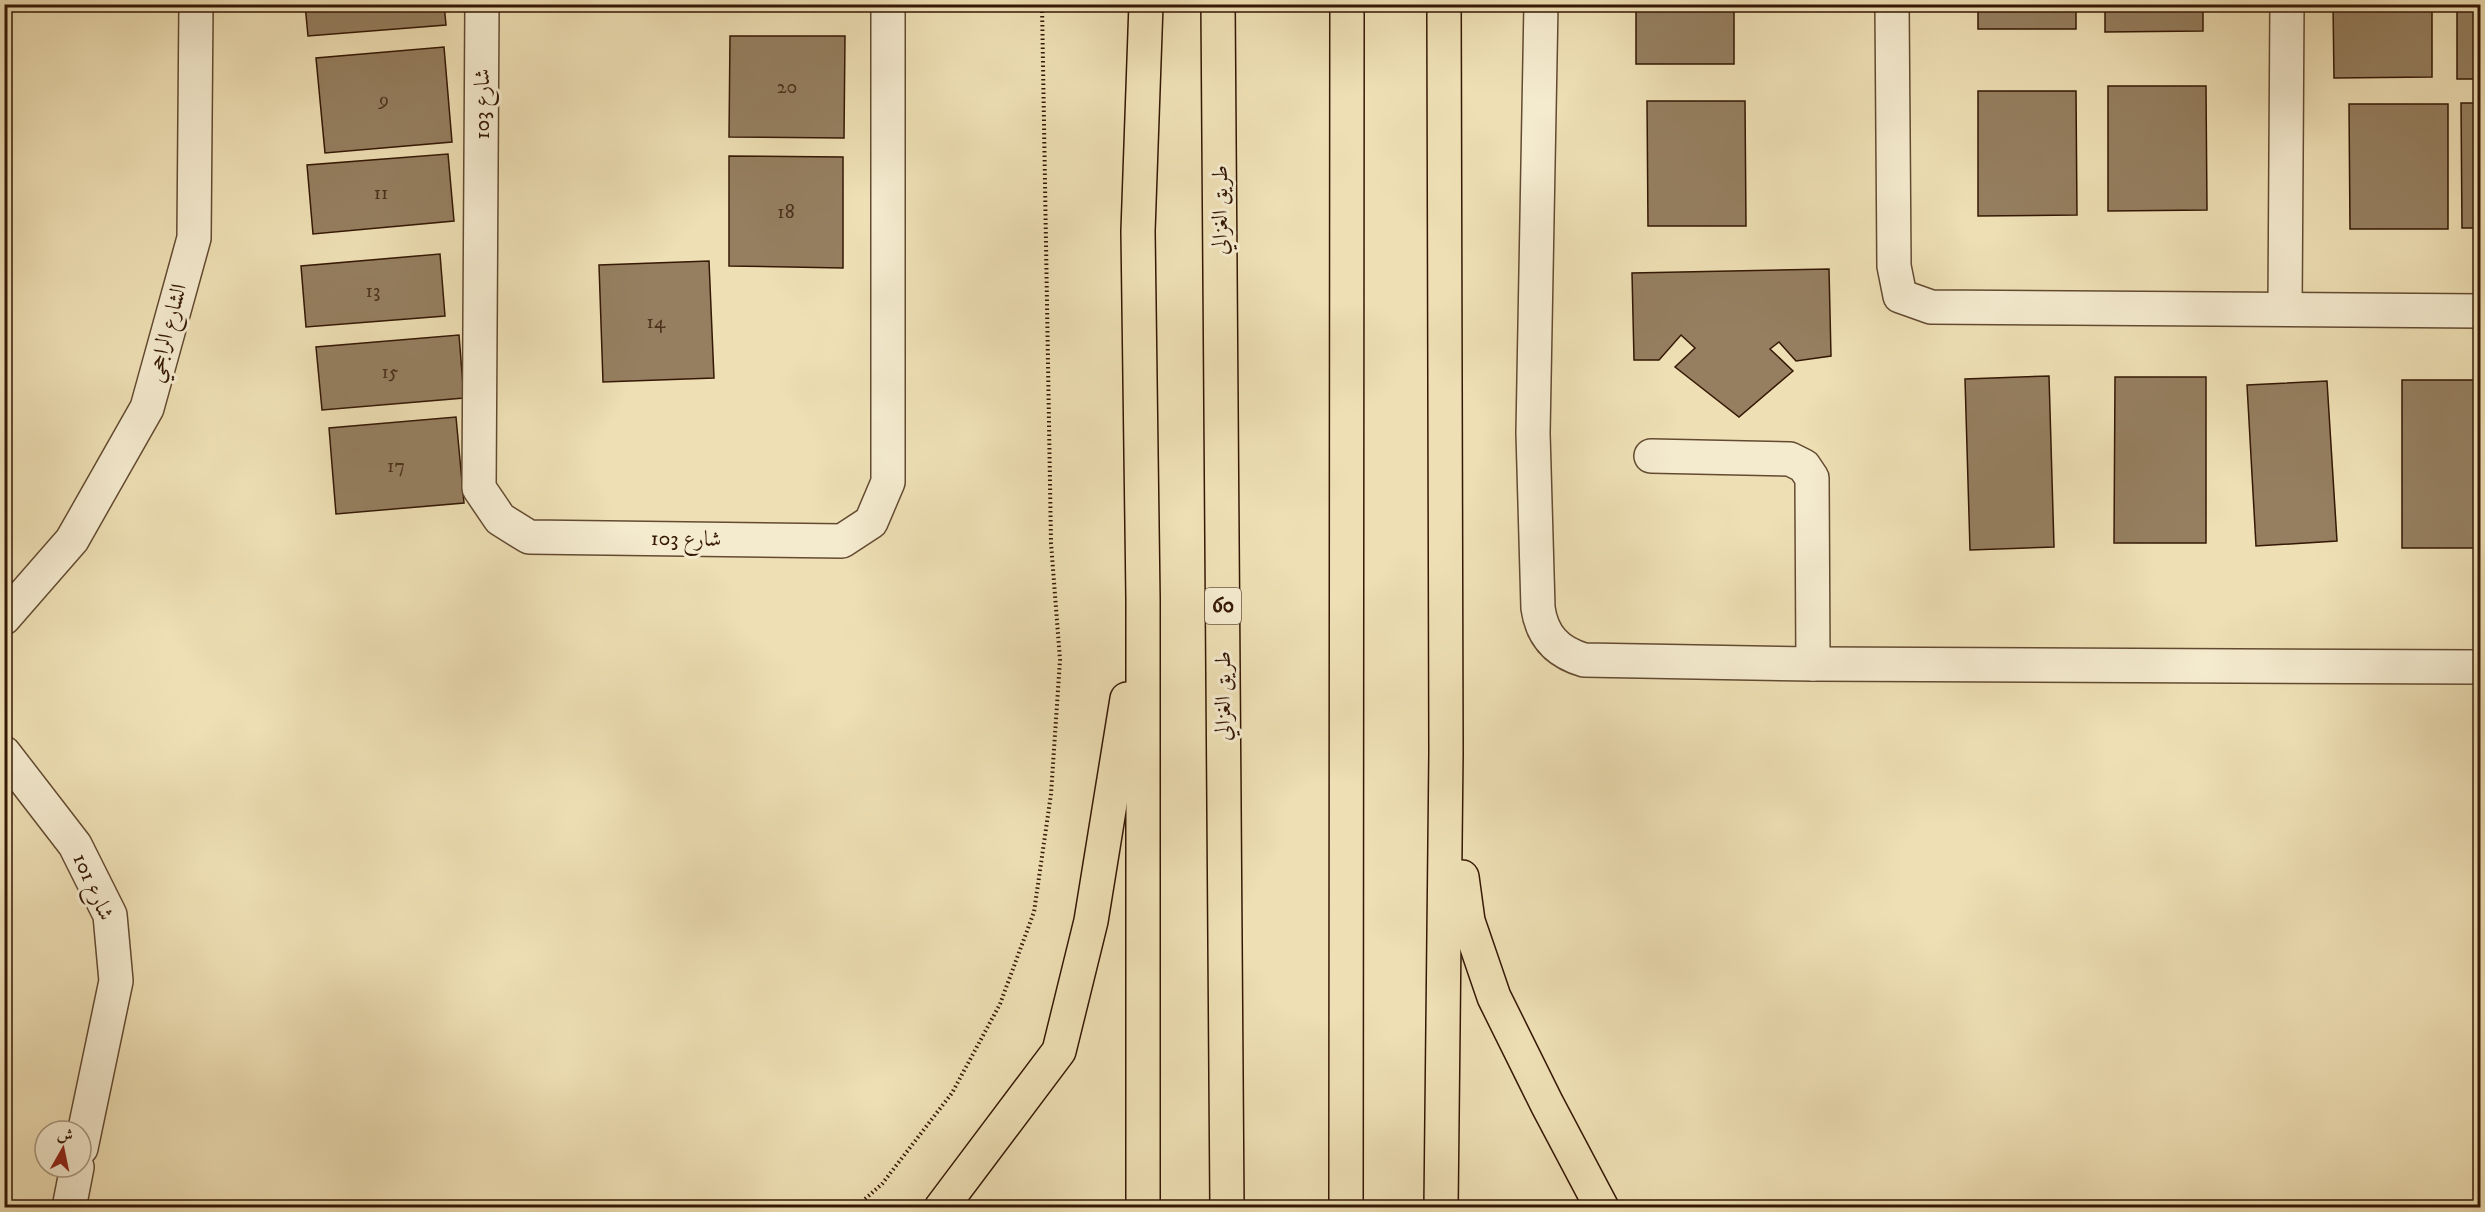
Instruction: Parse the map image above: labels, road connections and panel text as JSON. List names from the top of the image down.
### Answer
{
  "streets": {
    "main road": ["طريق الغزالي", "60"],
    "street": ["شارع 103", "الشارع الراجحي", "شارع 101"]
  },
  "house_numbers": [
    "20",
    "9",
    "11",
    "18",
    "13",
    "14",
    "15",
    "17"
  ],
  "north": "top"
}
